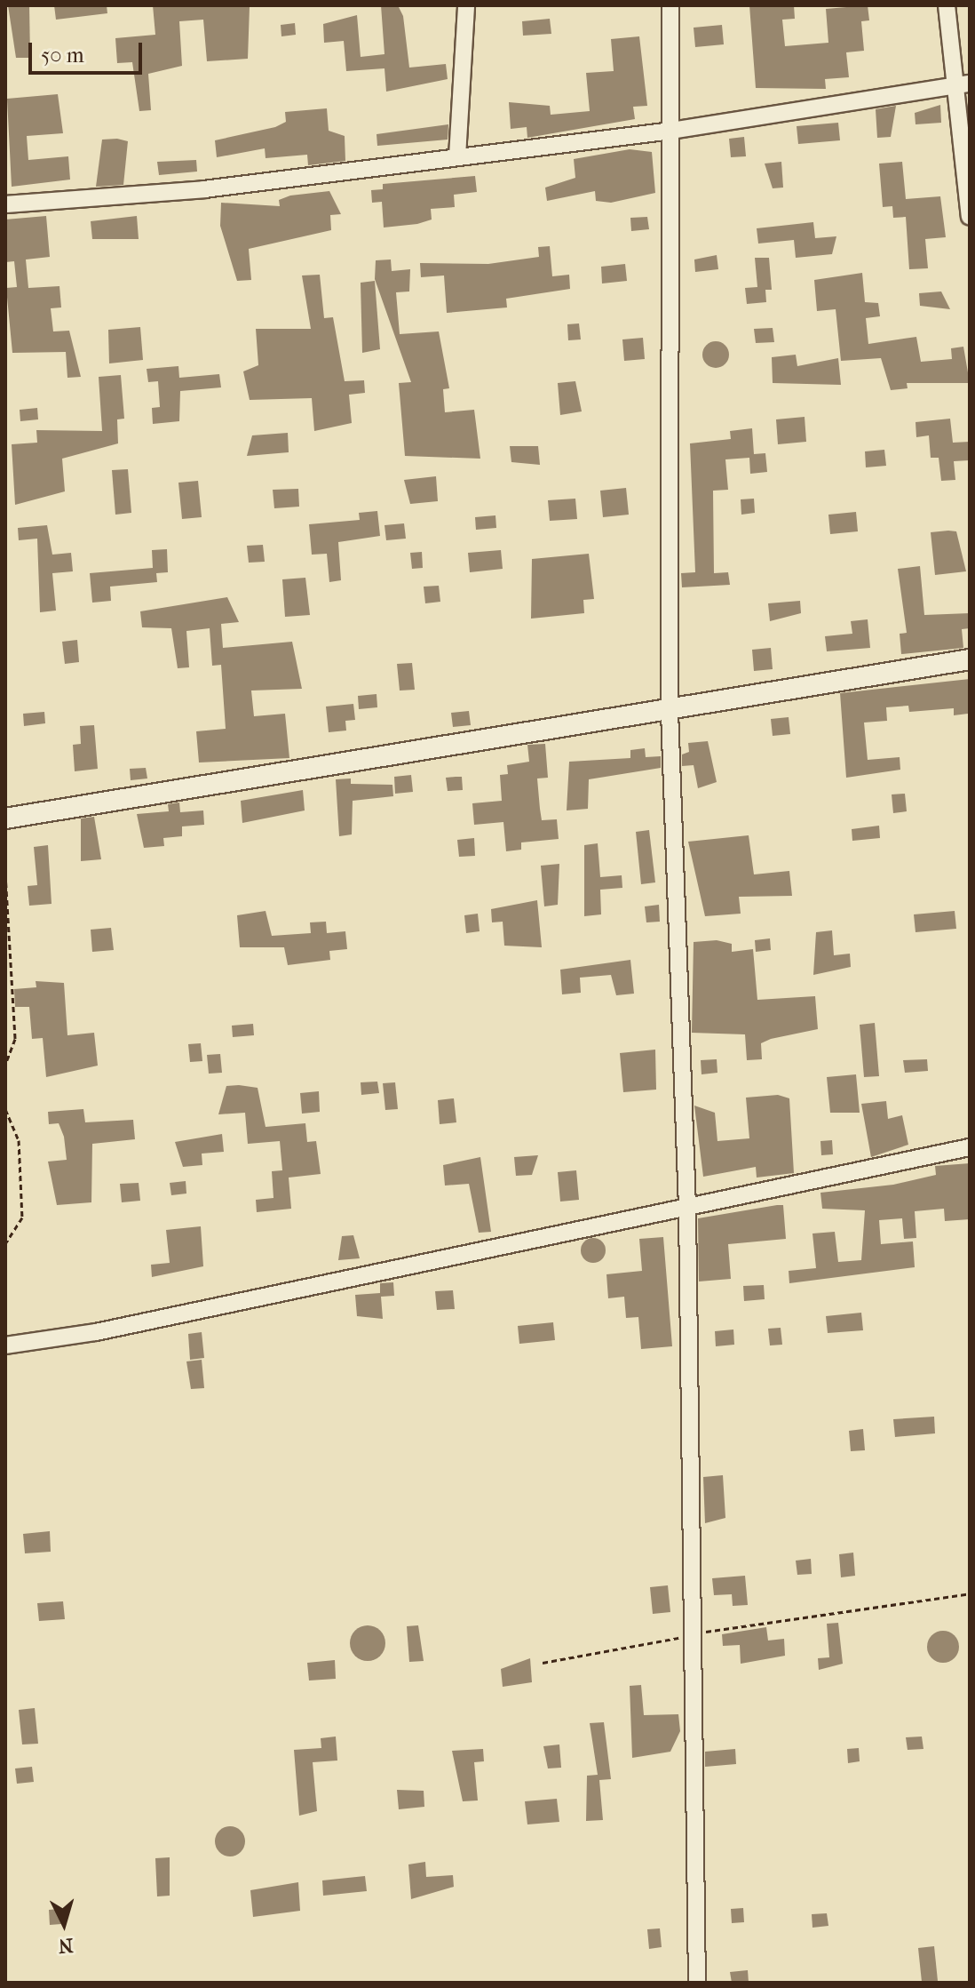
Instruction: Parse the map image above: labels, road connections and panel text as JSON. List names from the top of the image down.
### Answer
{
  "scale_bar": "50 m",
  "north": "bottom"
}
